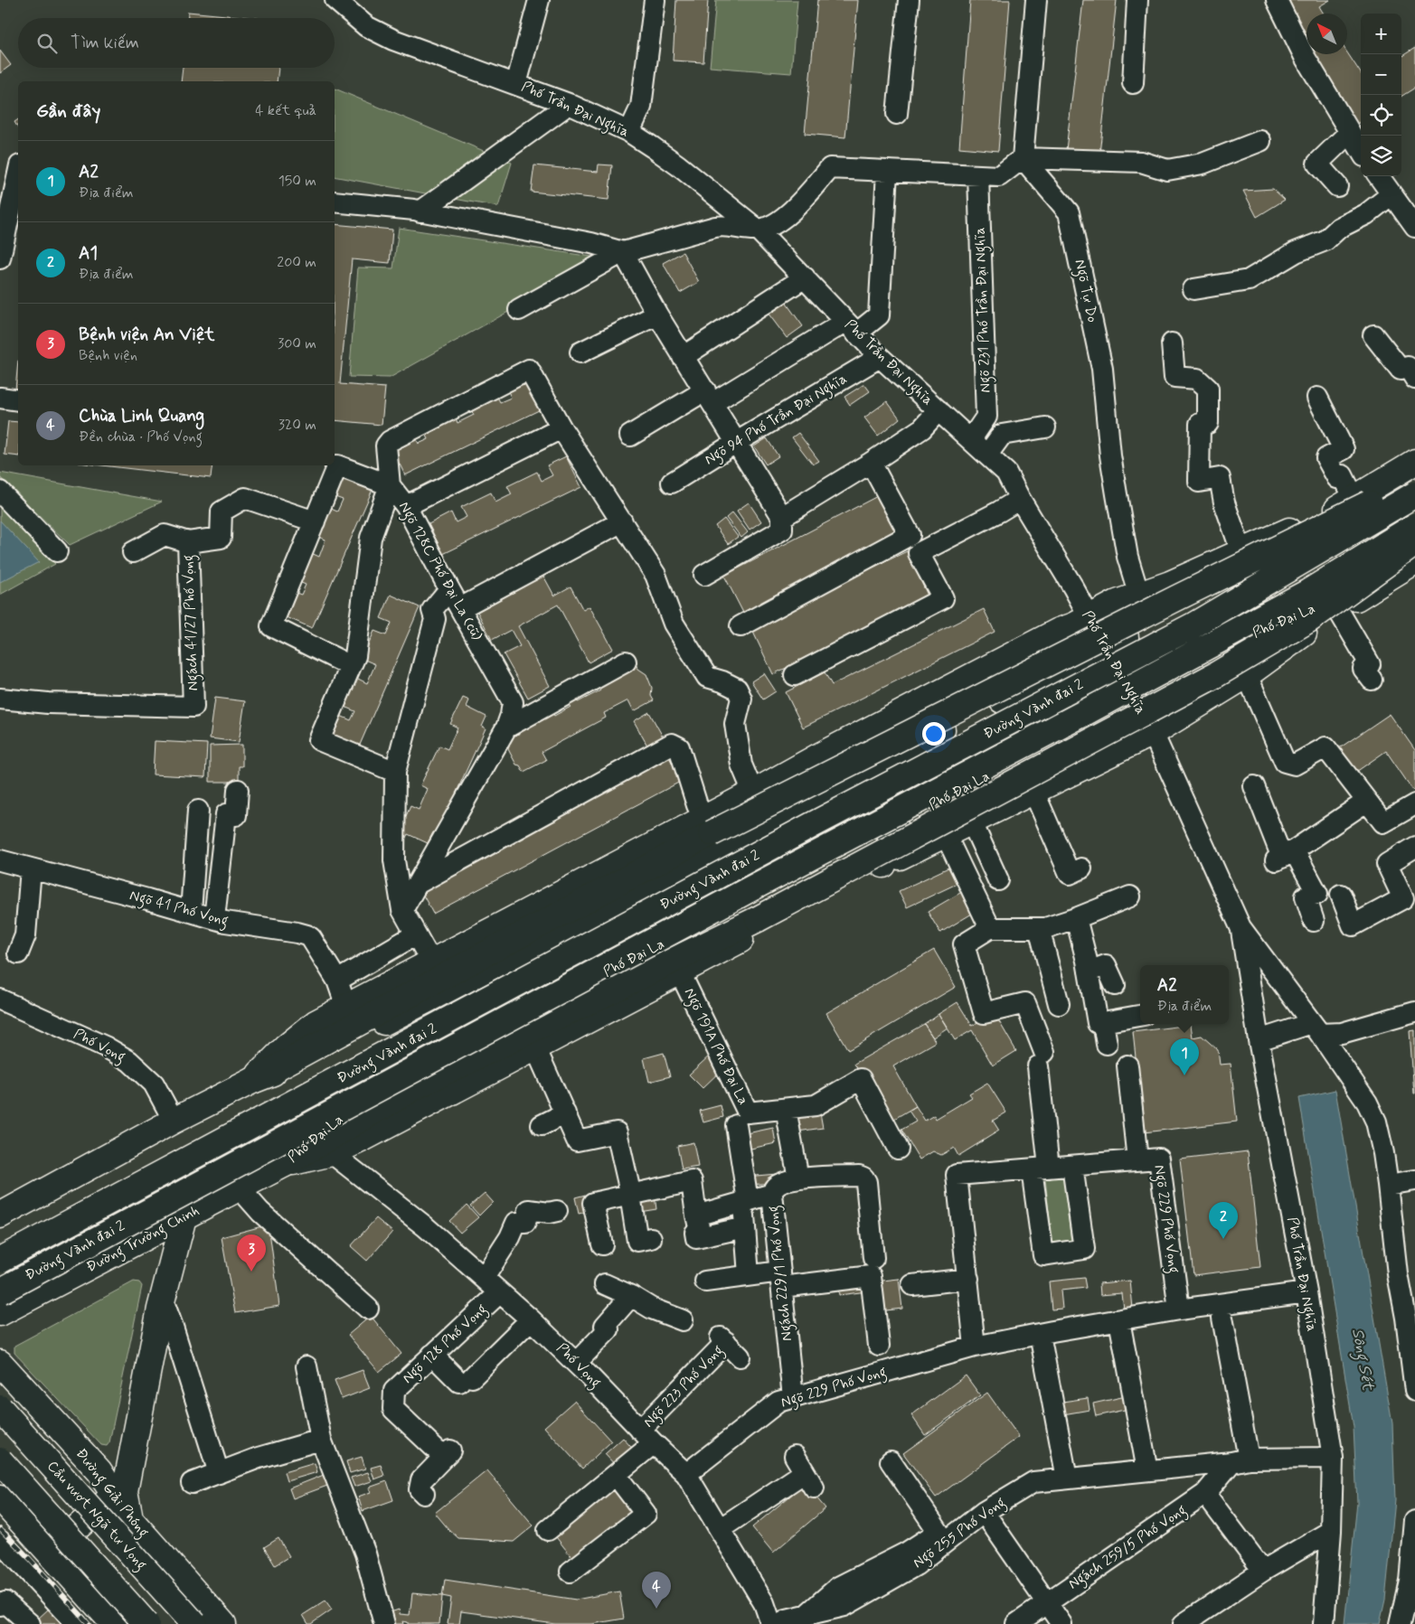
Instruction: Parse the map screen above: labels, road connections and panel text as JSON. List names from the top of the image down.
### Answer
{
  "streets": {
    "main road": [
      "Phố Đại La",
      "Đường Vành đai 2",
      "Đường Trường Chinh",
      "Đường Giải Phóng",
      "Cầu vượt Ngã tư Vọng"
    ],
    "street": [
      "Phố Trần Đại Nghĩa",
      "Ngõ Tự Do",
      "Ngõ 231 Phố Trần Đại Nghĩa",
      "Ngõ 94 Phố Trần Đại Nghĩa",
      "Ngõ 128C Phố Đại La (cũ)",
      "Ngách 41/27 Phố Vọng",
      "Ngõ 41 Phố Vọng",
      "Phố Vọng",
      "Ngõ 191A Phố Đại La",
      "Ngõ 229 Phố Vọng",
      "Ngách 229/1 Phố Vọng",
      "Ngõ 128 Phố Vọng",
      "Ngõ 223 Phố Vọng",
      "Ngõ 255 Phố Vọng",
      "Ngách 259/5 Phố Vọng"
    ]
  },
  "crossings": [
    ["Phố Trần Đại Nghĩa", "Ngõ 231 Phố Trần Đại Nghĩa"],
    ["Phố Trần Đại Nghĩa", "Ngõ 94 Phố Trần Đại Nghĩa"],
    ["Phố Trần Đại Nghĩa", "Phố Đại La"],
    ["Phố Trần Đại Nghĩa", "Ngõ 229 Phố Vọng"],
    ["Phố Trần Đại Nghĩa", "Ngõ 255 Phố Vọng"],
    ["Phố Đại La", "Phố Vọng"],
    ["Phố Đại La", "Ngõ 191A Phố Đại La"],
    ["Phố Đại La", "Đường Trường Chinh"],
    ["Phố Vọng", "Ngõ 229 Phố Vọng"],
    ["Phố Vọng", "Ngõ 128 Phố Vọng"],
    ["Phố Vọng", "Ngõ 223 Phố Vọng"],
    ["Ngõ 229 Phố Vọng", "Ngách 229/1 Phố Vọng"],
    ["Ngõ 255 Phố Vọng", "Ngách 259/5 Phố Vọng"]
  ],
  "water": ["Sông Sét"],
  "north": "top left",
  "page": {
    "map_buttons": ["+", "−"],
    "search": "Tìm kiếm",
    "heading": ["Gần đây", "4 kết quả"],
    "list": [
      {
        "mark": "1",
        "name": "A2",
        "note": "Địa điểm",
        "value": "150 m"
      },
      {
        "mark": "2",
        "name": "A1",
        "note": "Địa điểm",
        "value": "200 m"
      },
      {
        "mark": "3",
        "name": "Bệnh viện An Việt",
        "note": "Bệnh viện",
        "value": "300 m"
      },
      {
        "mark": "4",
        "name": "Chùa Linh Quang",
        "note": "Đền chùa · Phố Vọng",
        "value": "320 m"
      }
    ],
    "popup": ["A2", "Địa điểm"],
    "pins": [
      "1",
      "2",
      "3",
      "4"
    ]
  }
}
